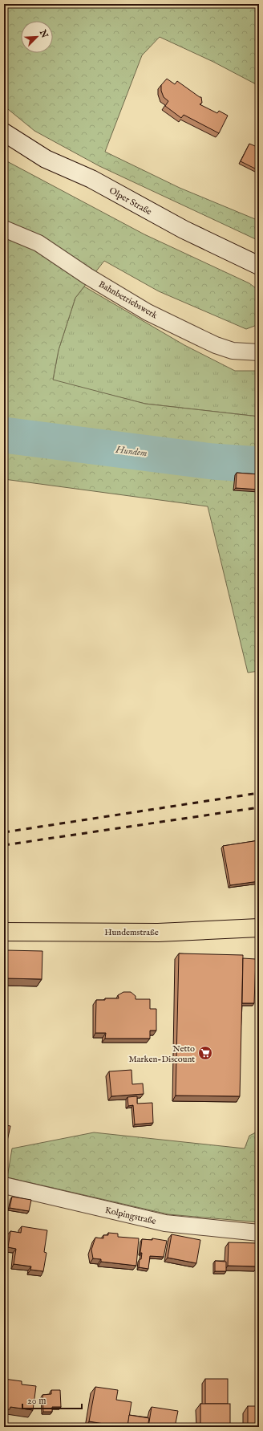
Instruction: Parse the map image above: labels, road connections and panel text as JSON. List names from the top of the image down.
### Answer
{
  "streets": {
    "main road": ["Olper Straße", "Hundemstraße"],
    "street": ["Bahnbetriebswerk", "Kolpingstraße"]
  },
  "water": ["Hundem"],
  "places": {
    "supermarket": ["Netto Marken-Discount"]
  },
  "scale_bar": "20 m",
  "north": "top right"
}
